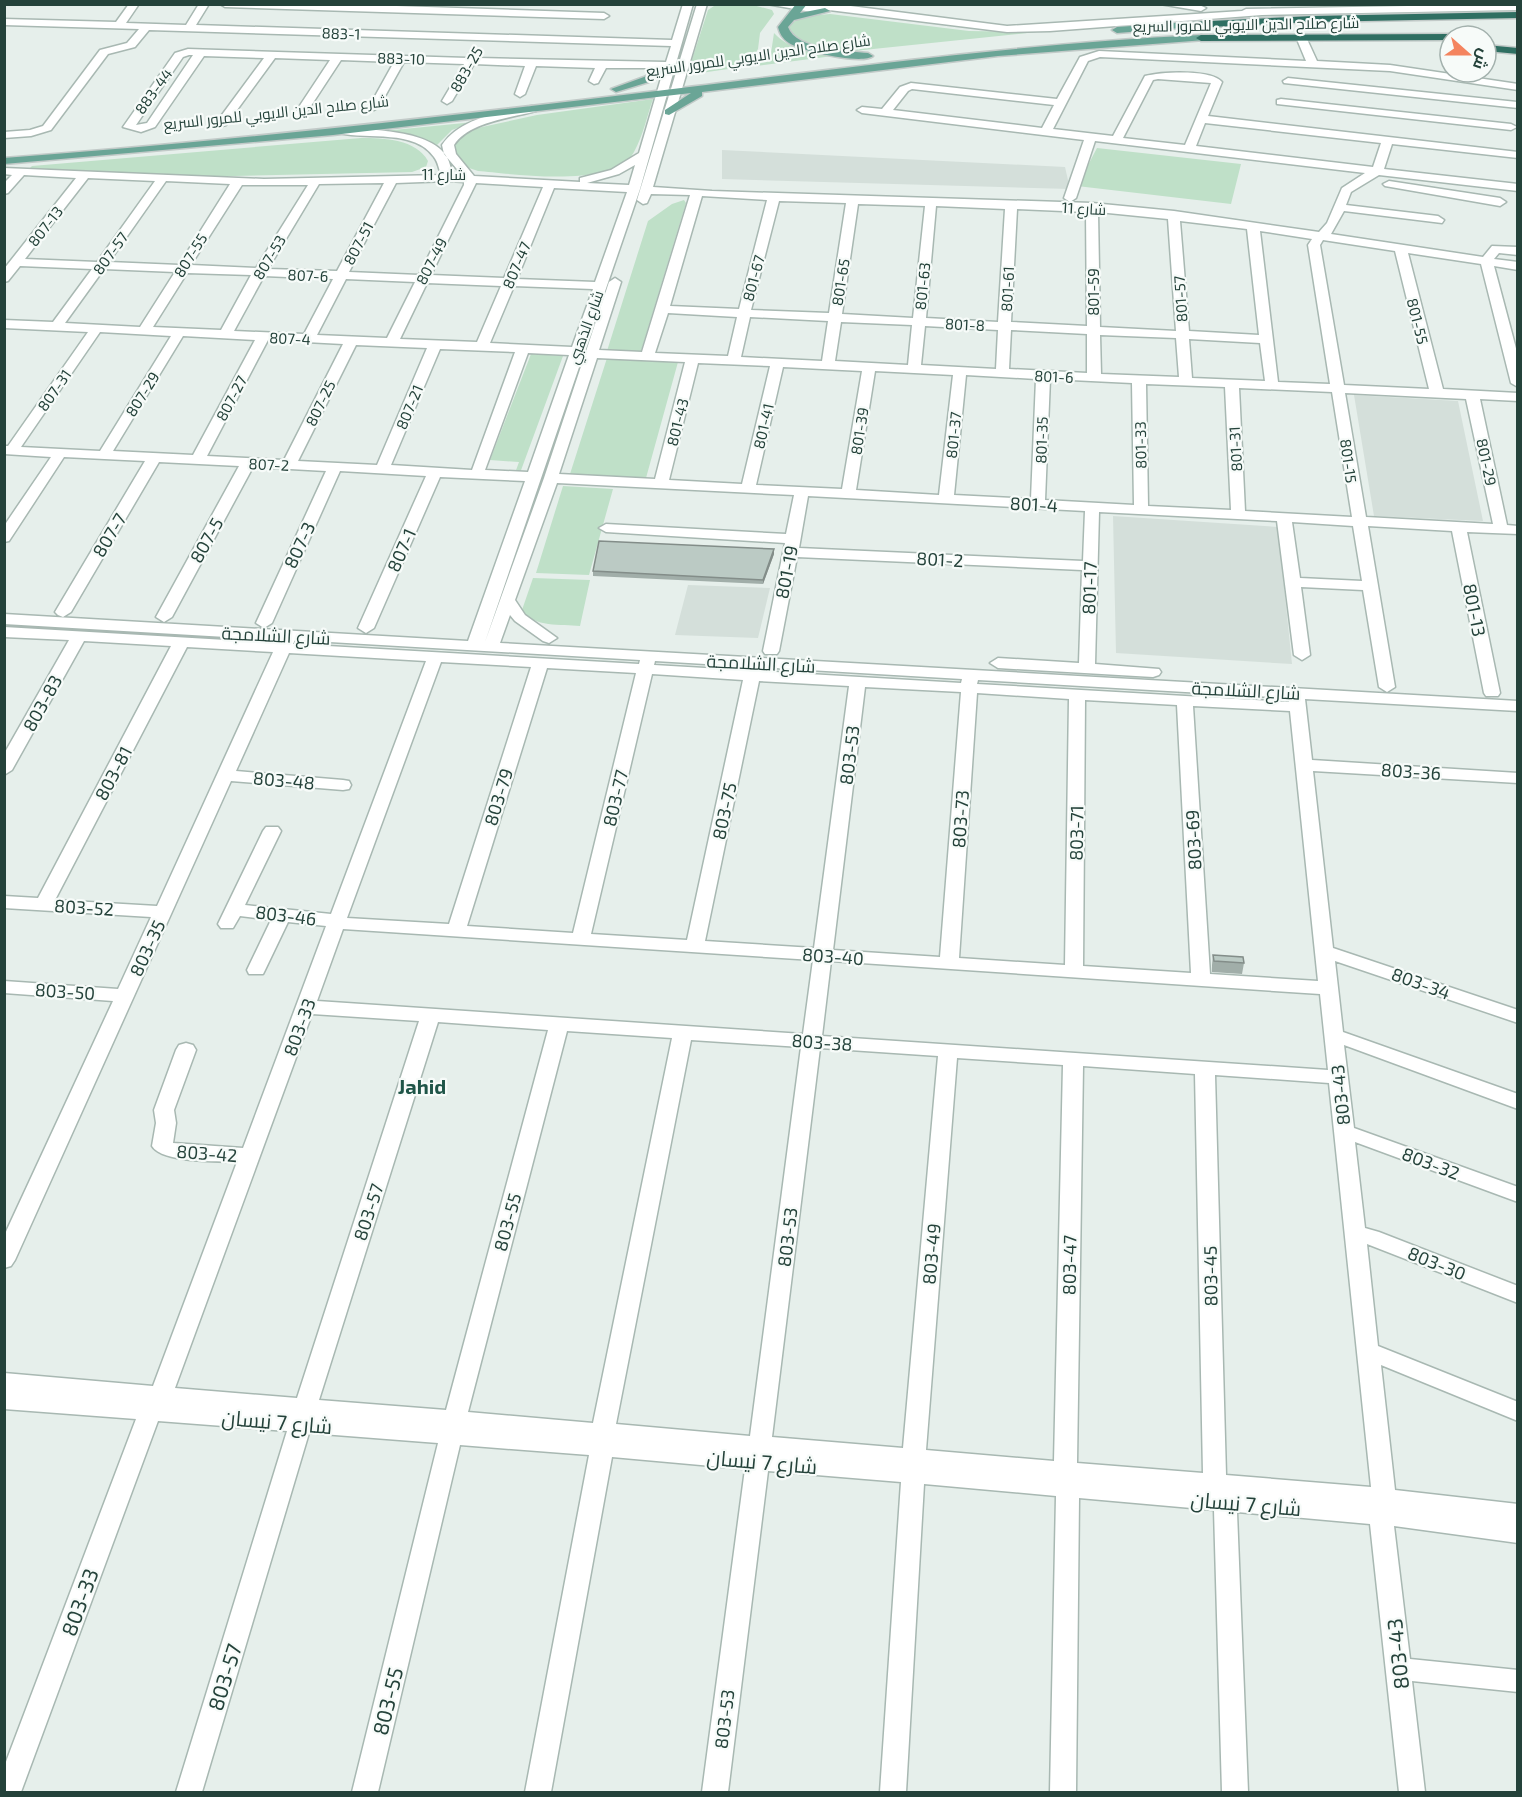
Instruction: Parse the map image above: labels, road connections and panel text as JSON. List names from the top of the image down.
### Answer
{
  "streets": {
    "highway": ["شارع صلاح الدين الايوبي للمرور السريع"],
    "street": [
      "883-1",
      "883-10",
      "883-25",
      "883-44",
      "شارع 11",
      "807-13",
      "807-51",
      "807-57",
      "807-55",
      "807-53",
      "807-49",
      "807-47",
      "807-6",
      "801-67",
      "801-65",
      "801-63",
      "801-61",
      "801-59",
      "801-57",
      "801-55",
      "801-8",
      "شارع الذهبي",
      "807-4",
      "801-6",
      "807-31",
      "807-29",
      "807-27",
      "807-25",
      "807-21",
      "801-43",
      "801-41",
      "801-39",
      "801-37",
      "801-35",
      "801-33",
      "801-31",
      "801-15",
      "801-29",
      "807-2",
      "801-4",
      "807-7",
      "807-5",
      "807-3",
      "807-1",
      "801-2",
      "801-19",
      "801-17",
      "801-13",
      "شارع الشلامجة",
      "803-83",
      "803-53",
      "803-36",
      "803-81",
      "803-48",
      "803-79",
      "803-77",
      "803-75",
      "803-73",
      "803-71",
      "803-69",
      "803-52",
      "803-46",
      "803-35",
      "803-40",
      "803-34",
      "803-50",
      "803-33",
      "803-38",
      "803-43",
      "803-42",
      "803-32",
      "803-57",
      "803-55",
      "803-49",
      "803-30",
      "803-47",
      "803-45",
      "شارع 7 نيسان"
    ]
  },
  "crossings": [
    ["شارع صلاح الدين الايوبي للمرور السريع", "شارع الذهبي"],
    ["883-1", "883-25"],
    ["883-1", "شارع الذهبي"],
    ["883-10", "883-25"],
    ["883-10", "883-44"],
    ["883-10", "شارع الذهبي"],
    ["شارع 11", "807-13"],
    ["شارع 11", "807-51"],
    ["شارع 11", "807-57"],
    ["شارع 11", "807-55"],
    ["شارع 11", "807-53"],
    ["شارع 11", "807-49"],
    ["شارع 11", "807-47"],
    ["شارع 11", "801-67"],
    ["شارع 11", "801-65"],
    ["شارع 11", "801-63"],
    ["شارع 11", "801-61"],
    ["شارع 11", "801-59"],
    ["شارع 11", "801-57"],
    ["شارع 11", "801-55"],
    ["شارع 11", "شارع الذهبي"],
    ["شارع 11", "801-15"],
    ["807-13", "807-6"],
    ["807-51", "807-6"],
    ["807-51", "807-4"],
    ["807-57", "807-6"],
    ["807-57", "807-4"],
    ["807-55", "807-6"],
    ["807-55", "807-4"],
    ["807-53", "807-6"],
    ["807-53", "807-4"],
    ["807-49", "807-6"],
    ["807-49", "807-4"],
    ["807-47", "807-6"],
    ["807-47", "807-4"],
    ["807-6", "شارع الذهبي"],
    ["801-67", "801-8"],
    ["801-67", "801-6"],
    ["801-65", "801-8"],
    ["801-65", "801-6"],
    ["801-63", "801-8"],
    ["801-63", "801-6"],
    ["801-61", "801-8"],
    ["801-61", "801-6"],
    ["801-59", "801-8"],
    ["801-59", "801-6"],
    ["801-57", "801-8"],
    ["801-57", "801-6"],
    ["801-55", "801-6"],
    ["شارع الذهبي", "807-4"],
    ["شارع الذهبي", "801-6"],
    ["شارع الذهبي", "807-2"],
    ["شارع الذهبي", "801-4"],
    ["شارع الذهبي", "شارع الشلامجة"],
    ["807-4", "801-6"],
    ["807-4", "807-31"],
    ["807-4", "807-29"],
    ["807-4", "807-27"],
    ["807-4", "807-25"],
    ["807-4", "807-21"],
    ["801-6", "801-43"],
    ["801-6", "801-41"],
    ["801-6", "801-39"],
    ["801-6", "801-37"],
    ["801-6", "801-35"],
    ["801-6", "801-33"],
    ["801-6", "801-31"],
    ["801-6", "801-15"],
    ["801-6", "801-29"],
    ["807-31", "807-2"],
    ["807-29", "807-2"],
    ["807-27", "807-2"],
    ["807-25", "807-2"],
    ["807-21", "807-2"],
    ["801-43", "801-4"],
    ["801-41", "801-4"],
    ["801-39", "801-4"],
    ["801-37", "801-4"],
    ["801-35", "801-4"],
    ["801-33", "801-4"],
    ["801-31", "801-4"],
    ["801-15", "801-4"],
    ["801-15", "شارع الشلامجة"],
    ["801-29", "801-4"],
    ["807-2", "807-7"],
    ["807-2", "807-5"],
    ["807-2", "807-3"],
    ["807-2", "807-1"],
    ["801-4", "801-19"],
    ["801-4", "801-17"],
    ["801-4", "801-13"],
    ["807-7", "شارع الشلامجة"],
    ["807-5", "شارع الشلامجة"],
    ["807-3", "شارع الشلامجة"],
    ["807-1", "شارع الشلامجة"],
    ["801-2", "801-19"],
    ["801-2", "801-17"],
    ["801-19", "شارع الشلامجة"],
    ["801-17", "شارع الشلامجة"],
    ["801-13", "شارع الشلامجة"],
    ["شارع الشلامجة", "803-77"],
    ["شارع الشلامجة", "803-73"],
    ["شارع الشلامجة", "803-35"],
    ["شارع الشلامجة", "803-43"],
    ["803-53", "803-40"],
    ["803-53", "803-38"],
    ["803-53", "شارع 7 نيسان"],
    ["803-36", "803-43"],
    ["803-81", "803-52"],
    ["803-48", "803-35"],
    ["803-79", "803-40"],
    ["803-77", "803-40"],
    ["803-75", "803-40"],
    ["803-73", "803-40"],
    ["803-71", "803-40"],
    ["803-69", "803-40"],
    ["803-52", "803-35"],
    ["803-46", "803-40"],
    ["803-46", "803-33"],
    ["803-35", "803-50"],
    ["803-40", "803-33"],
    ["803-40", "803-43"],
    ["803-34", "803-43"],
    ["803-33", "803-38"],
    ["803-33", "803-42"],
    ["803-33", "شارع 7 نيسان"],
    ["803-38", "803-43"],
    ["803-38", "803-57"],
    ["803-38", "803-55"],
    ["803-38", "803-49"],
    ["803-38", "803-47"],
    ["803-38", "803-45"],
    ["803-43", "803-32"],
    ["803-43", "803-30"],
    ["803-43", "شارع 7 نيسان"],
    ["803-57", "شارع 7 نيسان"],
    ["803-55", "شارع 7 نيسان"],
    ["803-49", "شارع 7 نيسان"],
    ["803-47", "شارع 7 نيسان"],
    ["803-45", "شارع 7 نيسان"]
  ],
  "districts": ["Jahid"],
  "north": "right"
}
